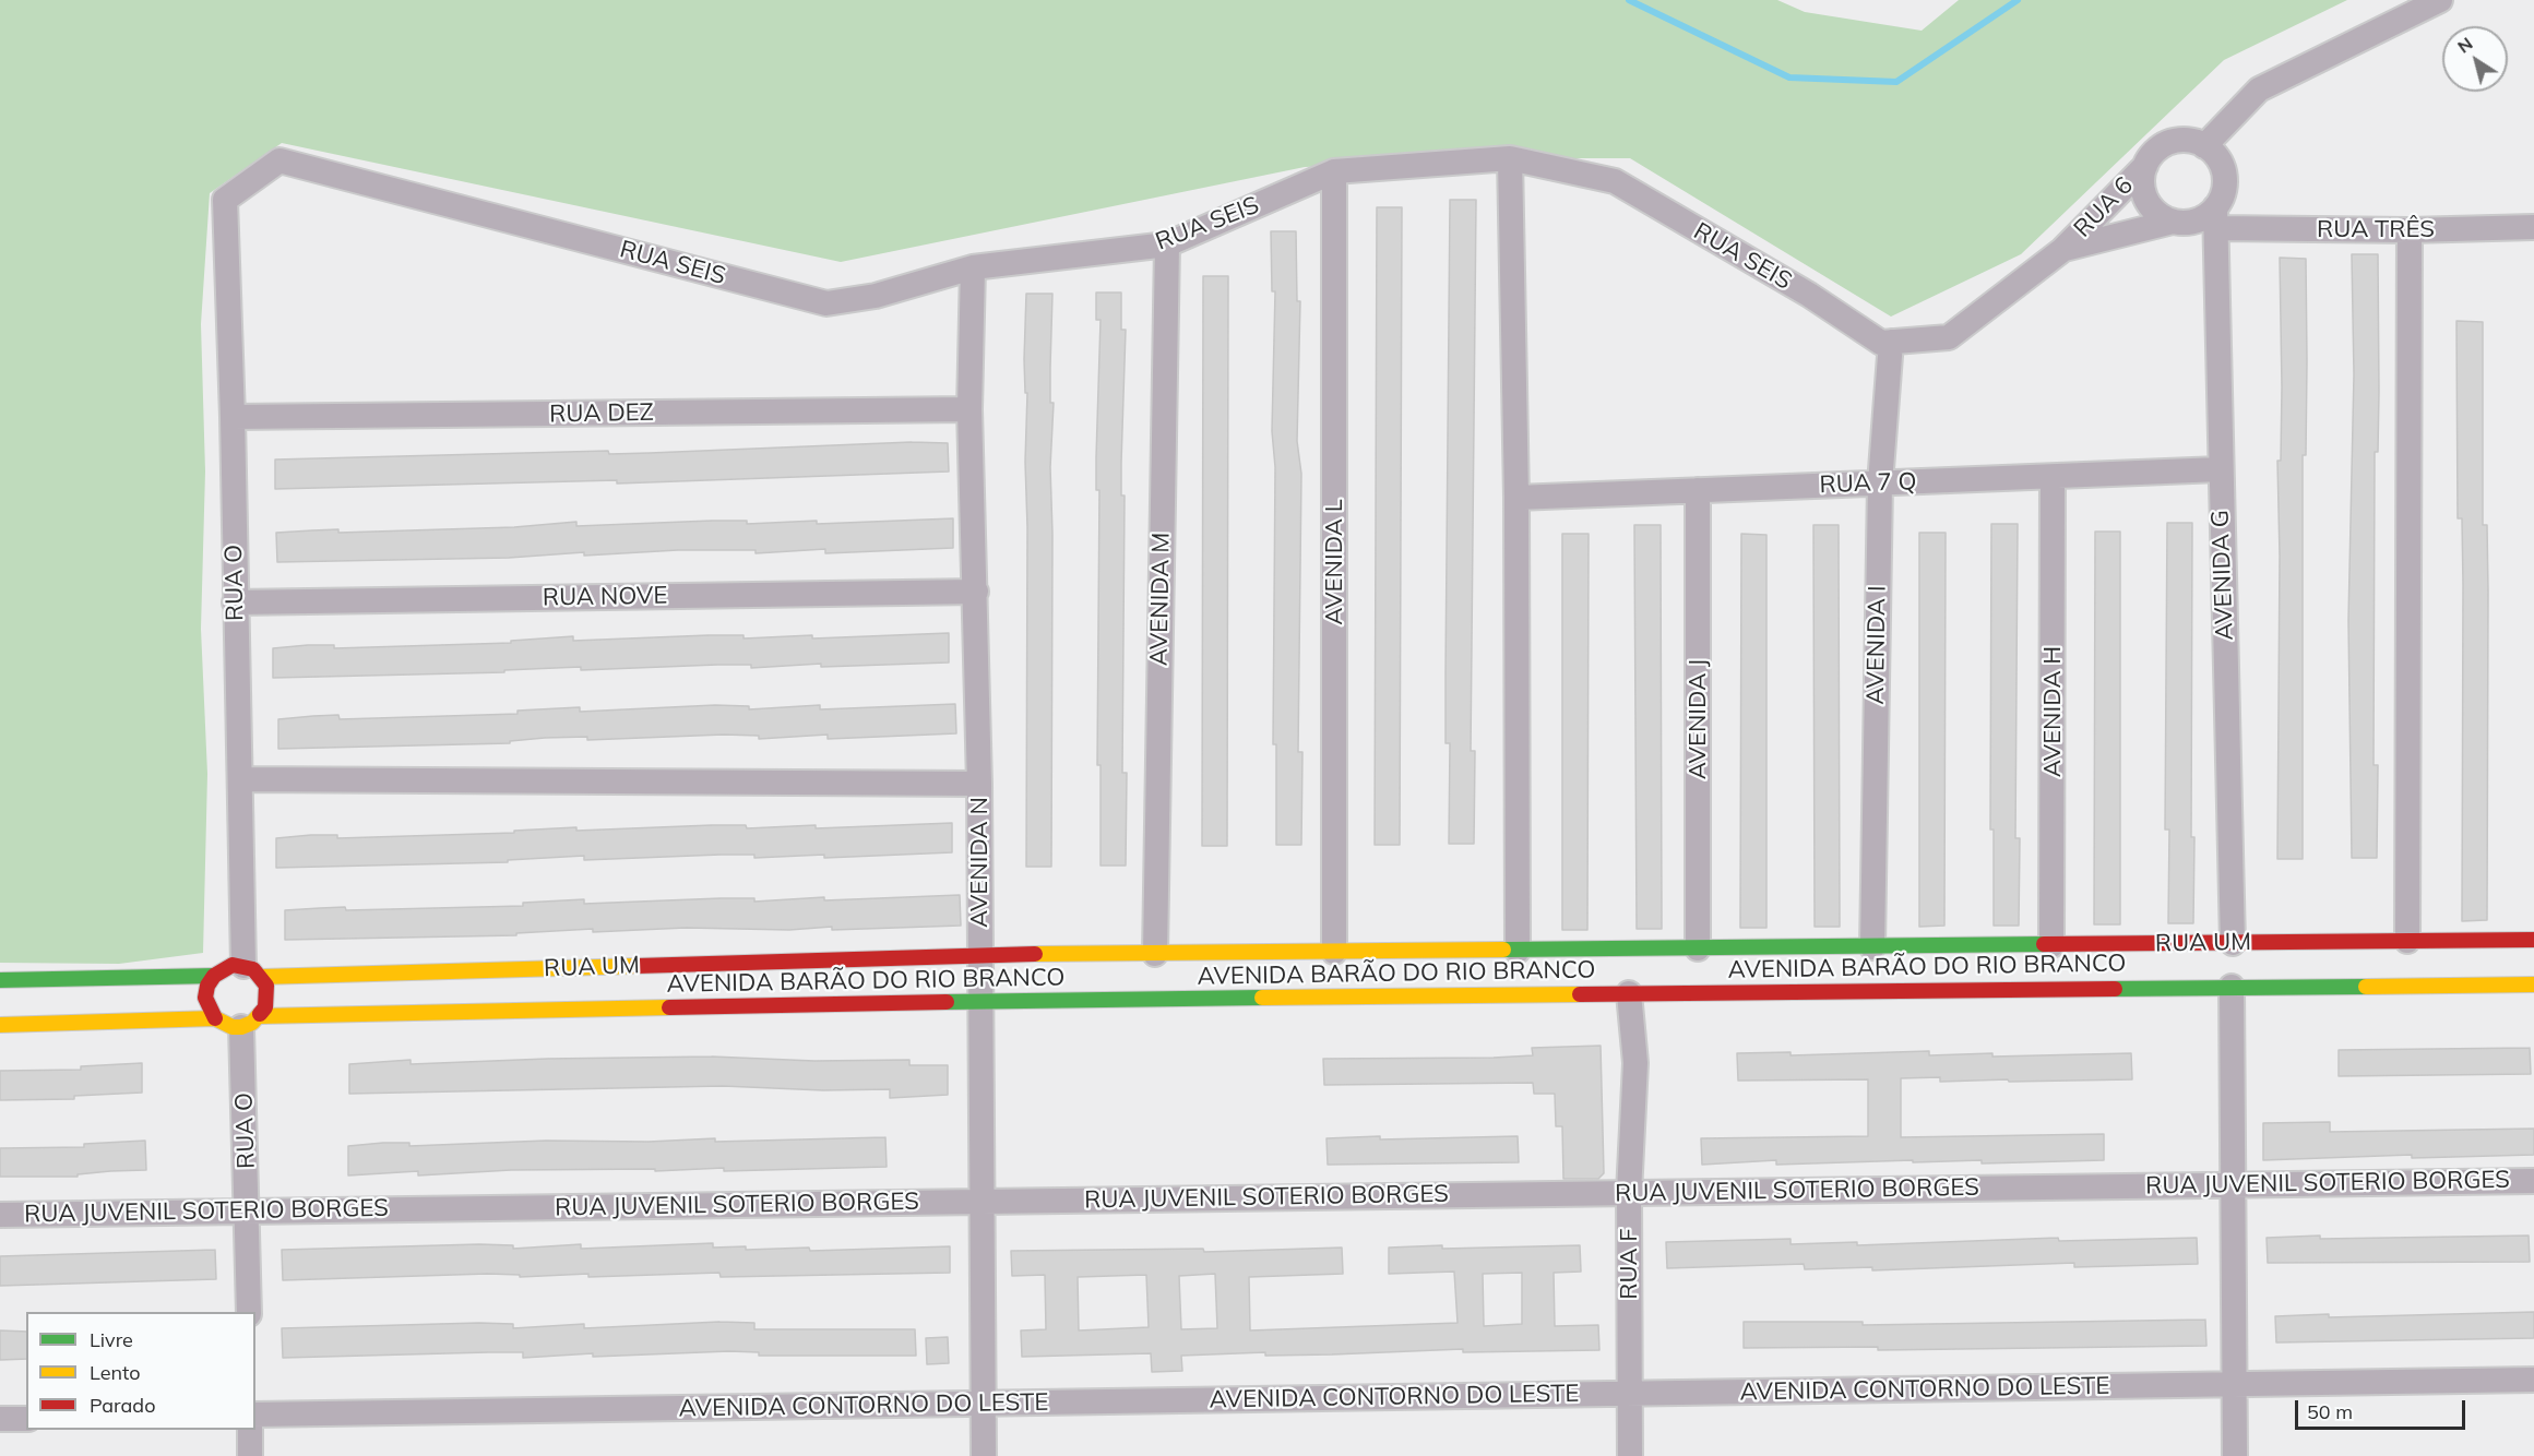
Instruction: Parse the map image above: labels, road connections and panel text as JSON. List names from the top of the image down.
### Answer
{
  "streets": {
    "street": [
      "RUA 6",
      "RUA SEIS",
      "RUA TRÊS",
      "RUA DEZ",
      "RUA 7 Q",
      "AVENIDA L",
      "AVENIDA G",
      "RUA O",
      "RUA NOVE",
      "AVENIDA M",
      "AVENIDA I",
      "AVENIDA H",
      "AVENIDA J",
      "AVENIDA N",
      "RUA UM",
      "AVENIDA BARÃO DO RIO BRANCO",
      "RUA JUVENIL SOTERIO BORGES",
      "RUA F",
      "AVENIDA CONTORNO DO LESTE"
    ]
  },
  "crossings": [
    ["RUA 6", "RUA SEIS"],
    ["RUA 6", "RUA TRÊS"],
    ["RUA 6", "AVENIDA G"],
    ["RUA SEIS", "AVENIDA L"],
    ["RUA SEIS", "RUA O"],
    ["RUA SEIS", "AVENIDA M"],
    ["RUA SEIS", "AVENIDA I"],
    ["RUA SEIS", "AVENIDA N"],
    ["RUA TRÊS", "AVENIDA G"],
    ["RUA DEZ", "RUA O"],
    ["RUA DEZ", "AVENIDA N"],
    ["RUA 7 Q", "AVENIDA G"],
    ["RUA 7 Q", "AVENIDA I"],
    ["RUA 7 Q", "AVENIDA H"],
    ["RUA 7 Q", "AVENIDA J"],
    ["AVENIDA L", "RUA UM"],
    ["AVENIDA G", "RUA UM"],
    ["RUA O", "RUA NOVE"],
    ["RUA O", "RUA UM"],
    ["RUA O", "AVENIDA BARÃO DO RIO BRANCO"],
    ["RUA O", "RUA JUVENIL SOTERIO BORGES"],
    ["RUA NOVE", "AVENIDA N"],
    ["AVENIDA M", "RUA UM"],
    ["AVENIDA I", "RUA UM"],
    ["AVENIDA H", "RUA UM"],
    ["AVENIDA J", "RUA UM"],
    ["AVENIDA N", "RUA UM"],
    ["AVENIDA N", "AVENIDA BARÃO DO RIO BRANCO"],
    ["AVENIDA N", "RUA JUVENIL SOTERIO BORGES"],
    ["AVENIDA N", "AVENIDA CONTORNO DO LESTE"],
    ["RUA UM", "AVENIDA BARÃO DO RIO BRANCO"],
    ["AVENIDA BARÃO DO RIO BRANCO", "RUA F"],
    ["RUA JUVENIL SOTERIO BORGES", "RUA F"],
    ["RUA F", "AVENIDA CONTORNO DO LESTE"]
  ],
  "legend": ["Livre", "Lento", "Parado"],
  "scale_bar": "50 m",
  "north": "top left"
}
